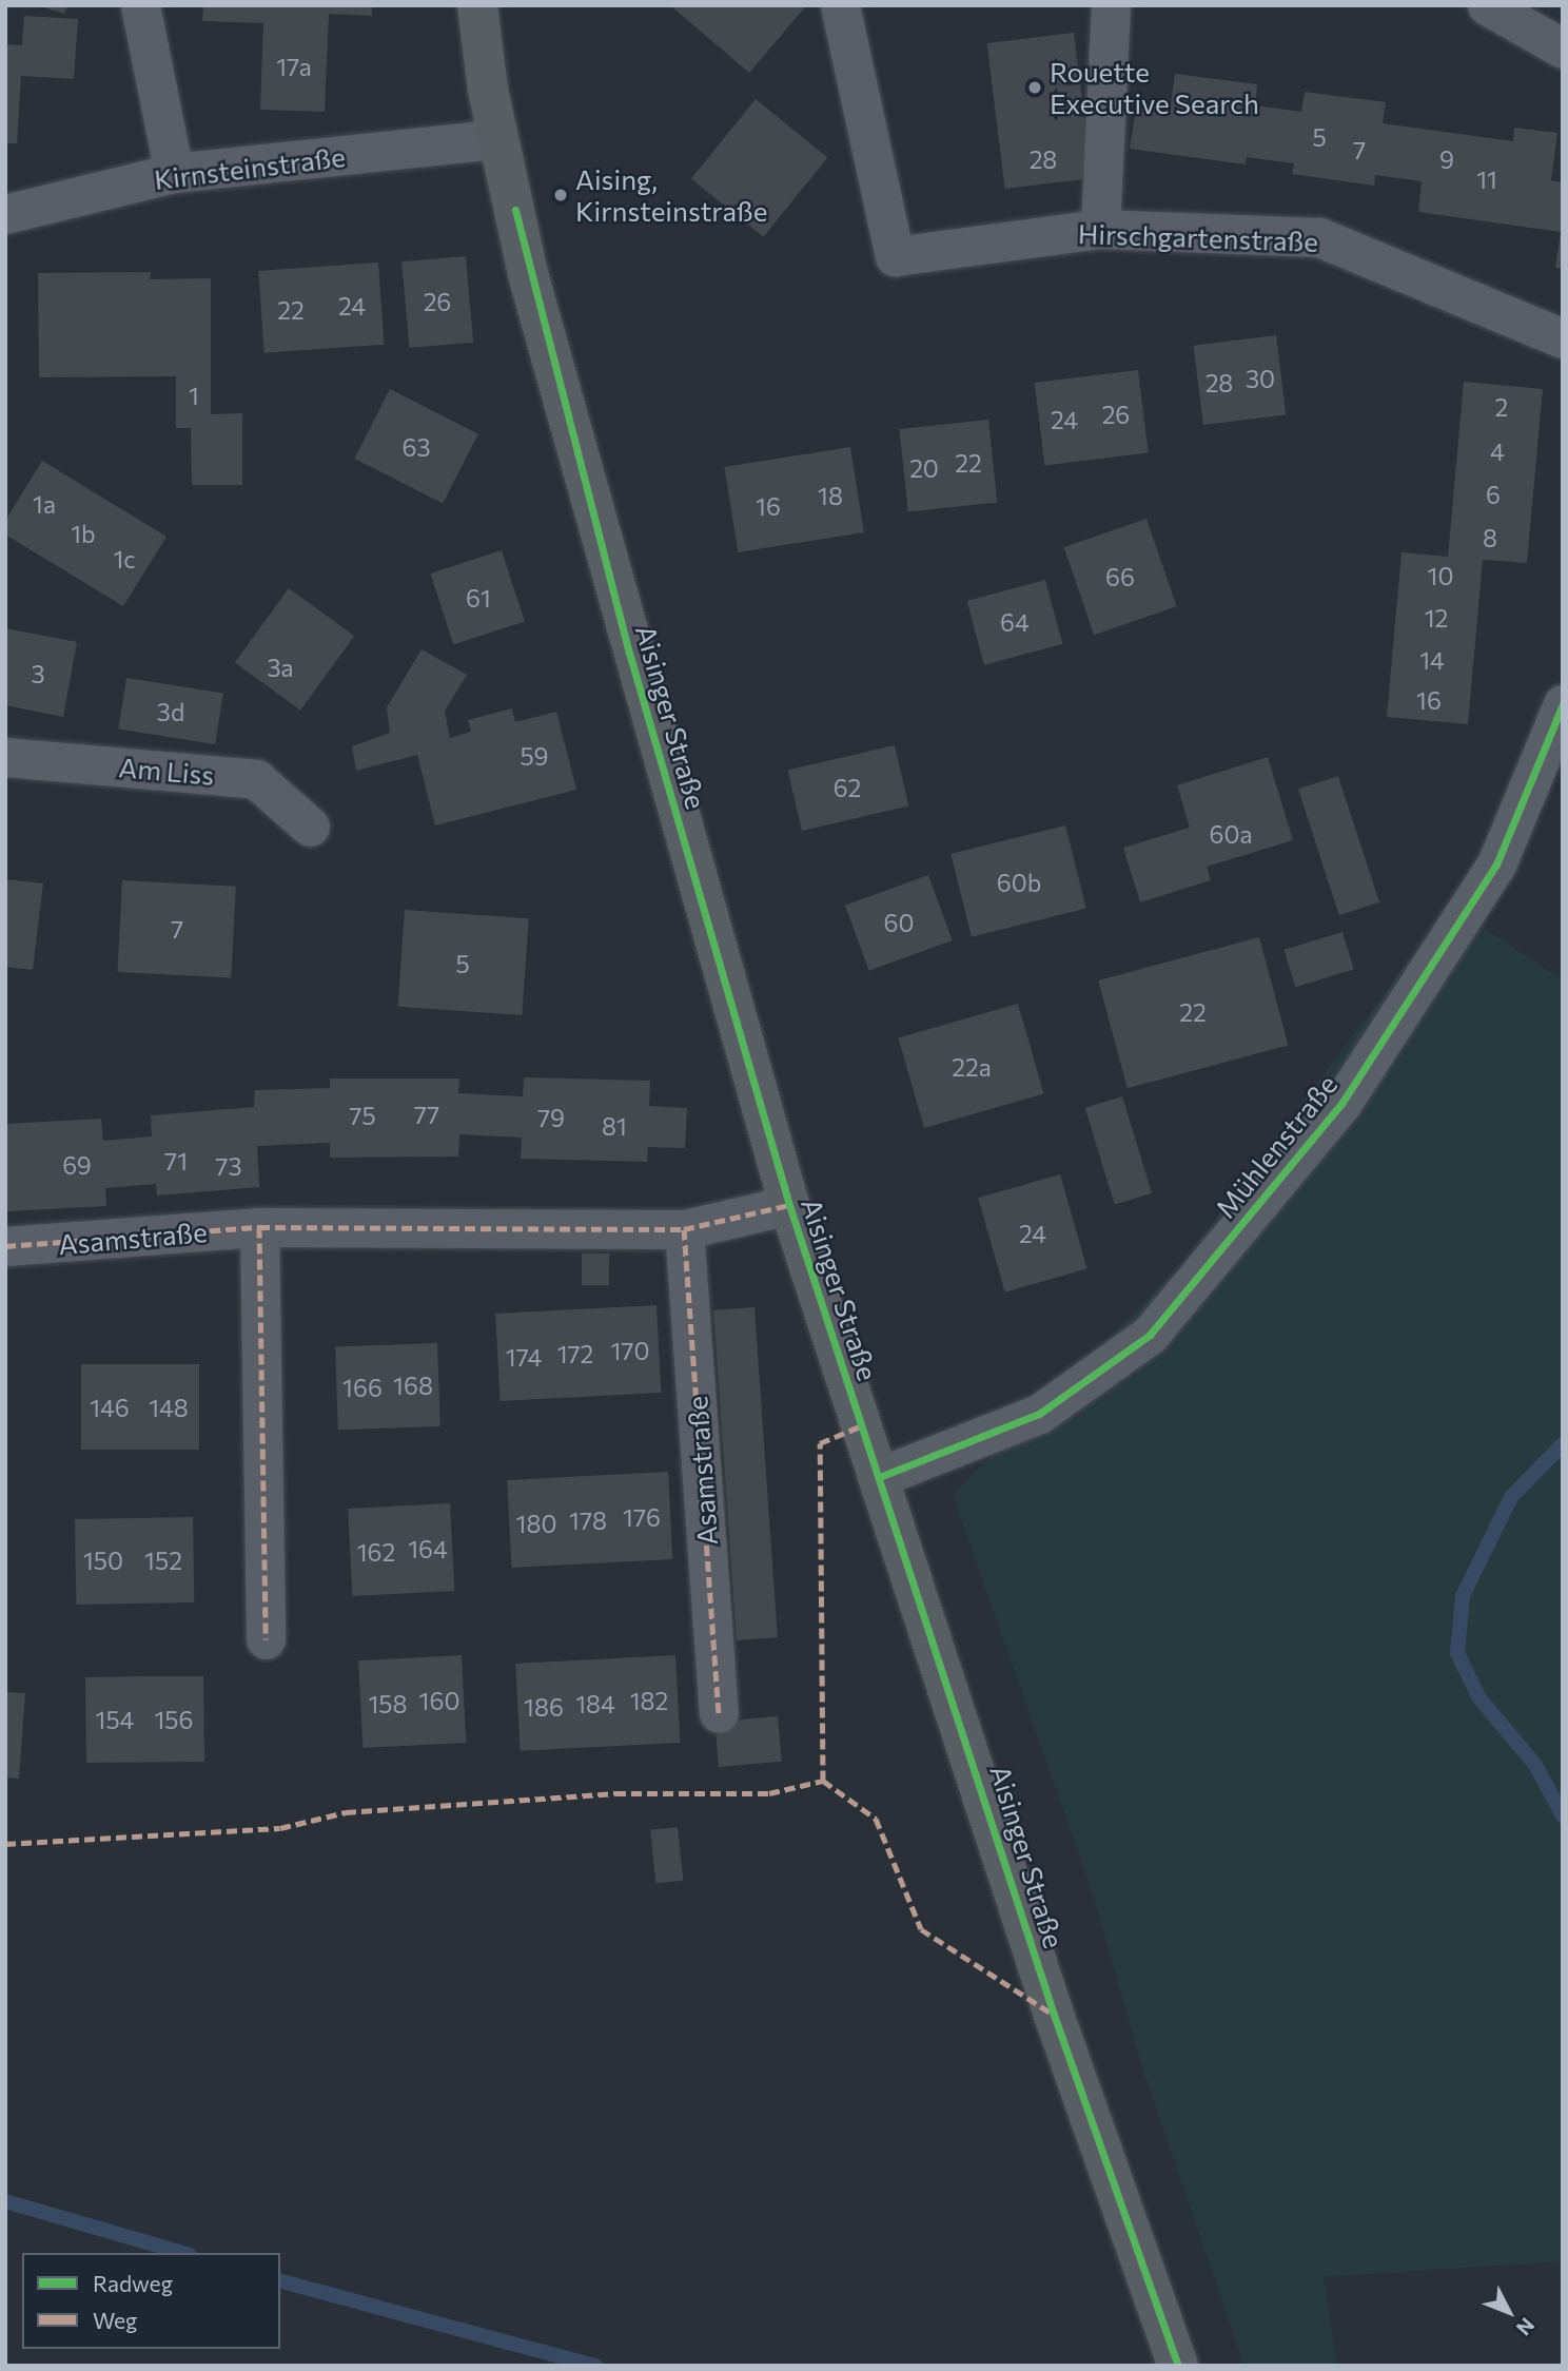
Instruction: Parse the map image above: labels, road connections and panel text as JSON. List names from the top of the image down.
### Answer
{
  "streets": {
    "main road": ["Aisinger Straße"],
    "street": [
      "Kirnsteinstraße",
      "Hirschgartenstraße",
      "Am Liss",
      "Mühlenstraße",
      "Asamstraße"
    ]
  },
  "crossings": [
    ["Kirnsteinstraße", "Aisinger Straße"],
    ["Aisinger Straße", "Mühlenstraße"],
    ["Aisinger Straße", "Asamstraße"]
  ],
  "places": ["Rouette Executive Search", "Aising, Kirnsteinstraße"],
  "house_numbers": [
    "17a",
    "5",
    "7",
    "28",
    "9",
    "11",
    "26",
    "24",
    "22",
    "30",
    "28",
    "1",
    "2",
    "26",
    "24",
    "63",
    "4",
    "22",
    "20",
    "6",
    "18",
    "1a",
    "16",
    "1b",
    "8",
    "1c",
    "10",
    "66",
    "61",
    "12",
    "64",
    "14",
    "3a",
    "3",
    "16",
    "3d",
    "59",
    "62",
    "60a",
    "60b",
    "60",
    "7",
    "5",
    "22",
    "22a",
    "77",
    "75",
    "79",
    "81",
    "71",
    "69",
    "73",
    "24",
    "170",
    "172",
    "174",
    "168",
    "166",
    "146",
    "148",
    "176",
    "178",
    "180",
    "164",
    "162",
    "150",
    "152",
    "160",
    "182",
    "158",
    "184",
    "186",
    "154",
    "156"
  ],
  "legend": ["Radweg", "Weg"],
  "north": "bottom right"
}
